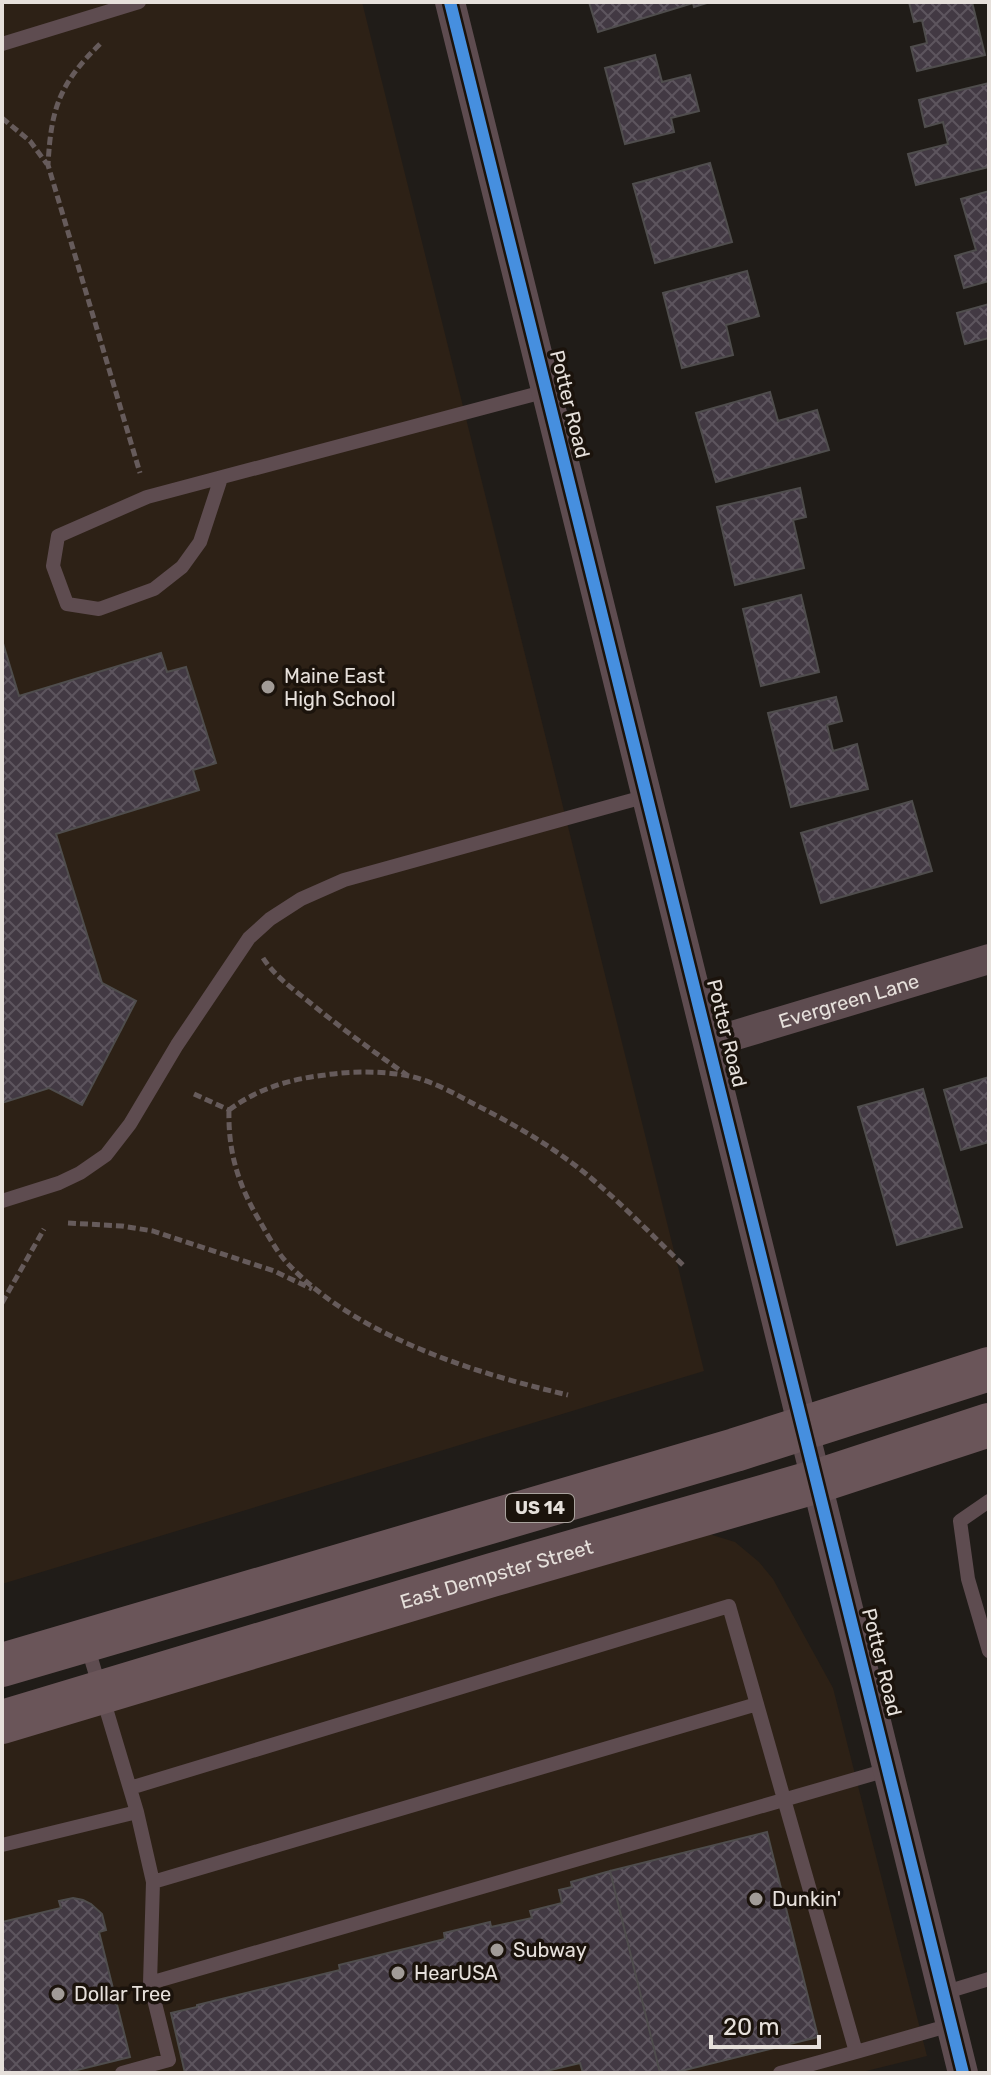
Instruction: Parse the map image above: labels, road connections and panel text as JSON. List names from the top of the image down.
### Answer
{
  "streets": {
    "main road": ["US 14", "East Dempster Street"],
    "street": ["Potter Road", "Evergreen Lane"]
  },
  "crossings": [
    ["Potter Road", "Evergreen Lane"],
    ["Potter Road", "US 14"],
    ["Potter Road", "East Dempster Street"]
  ],
  "places": [
    "Maine East High School",
    "Dunkin'",
    "Subway",
    "HearUSA",
    "Dollar Tree"
  ],
  "scale_bar": "20 m"
}
